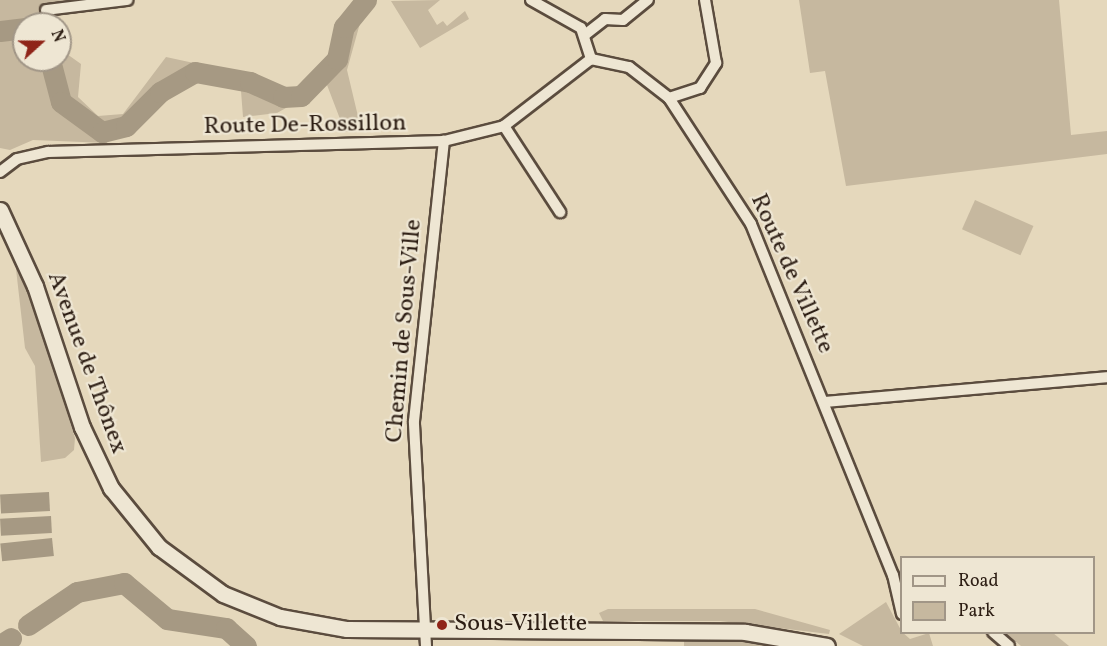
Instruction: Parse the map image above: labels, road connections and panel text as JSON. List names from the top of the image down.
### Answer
{
  "streets": {
    "main road": ["Avenue de Thônex"],
    "street": ["Route De-Rossillon", "Route de Villette", "Chemin de Sous-Ville"]
  },
  "crossings": [
    ["Route De-Rossillon", "Route de Villette"],
    ["Route De-Rossillon", "Chemin de Sous-Ville"],
    ["Chemin de Sous-Ville", "Avenue de Thônex"]
  ],
  "places": ["Sous-Villette"],
  "legend": ["Road", "Park"],
  "north": "right"
}
